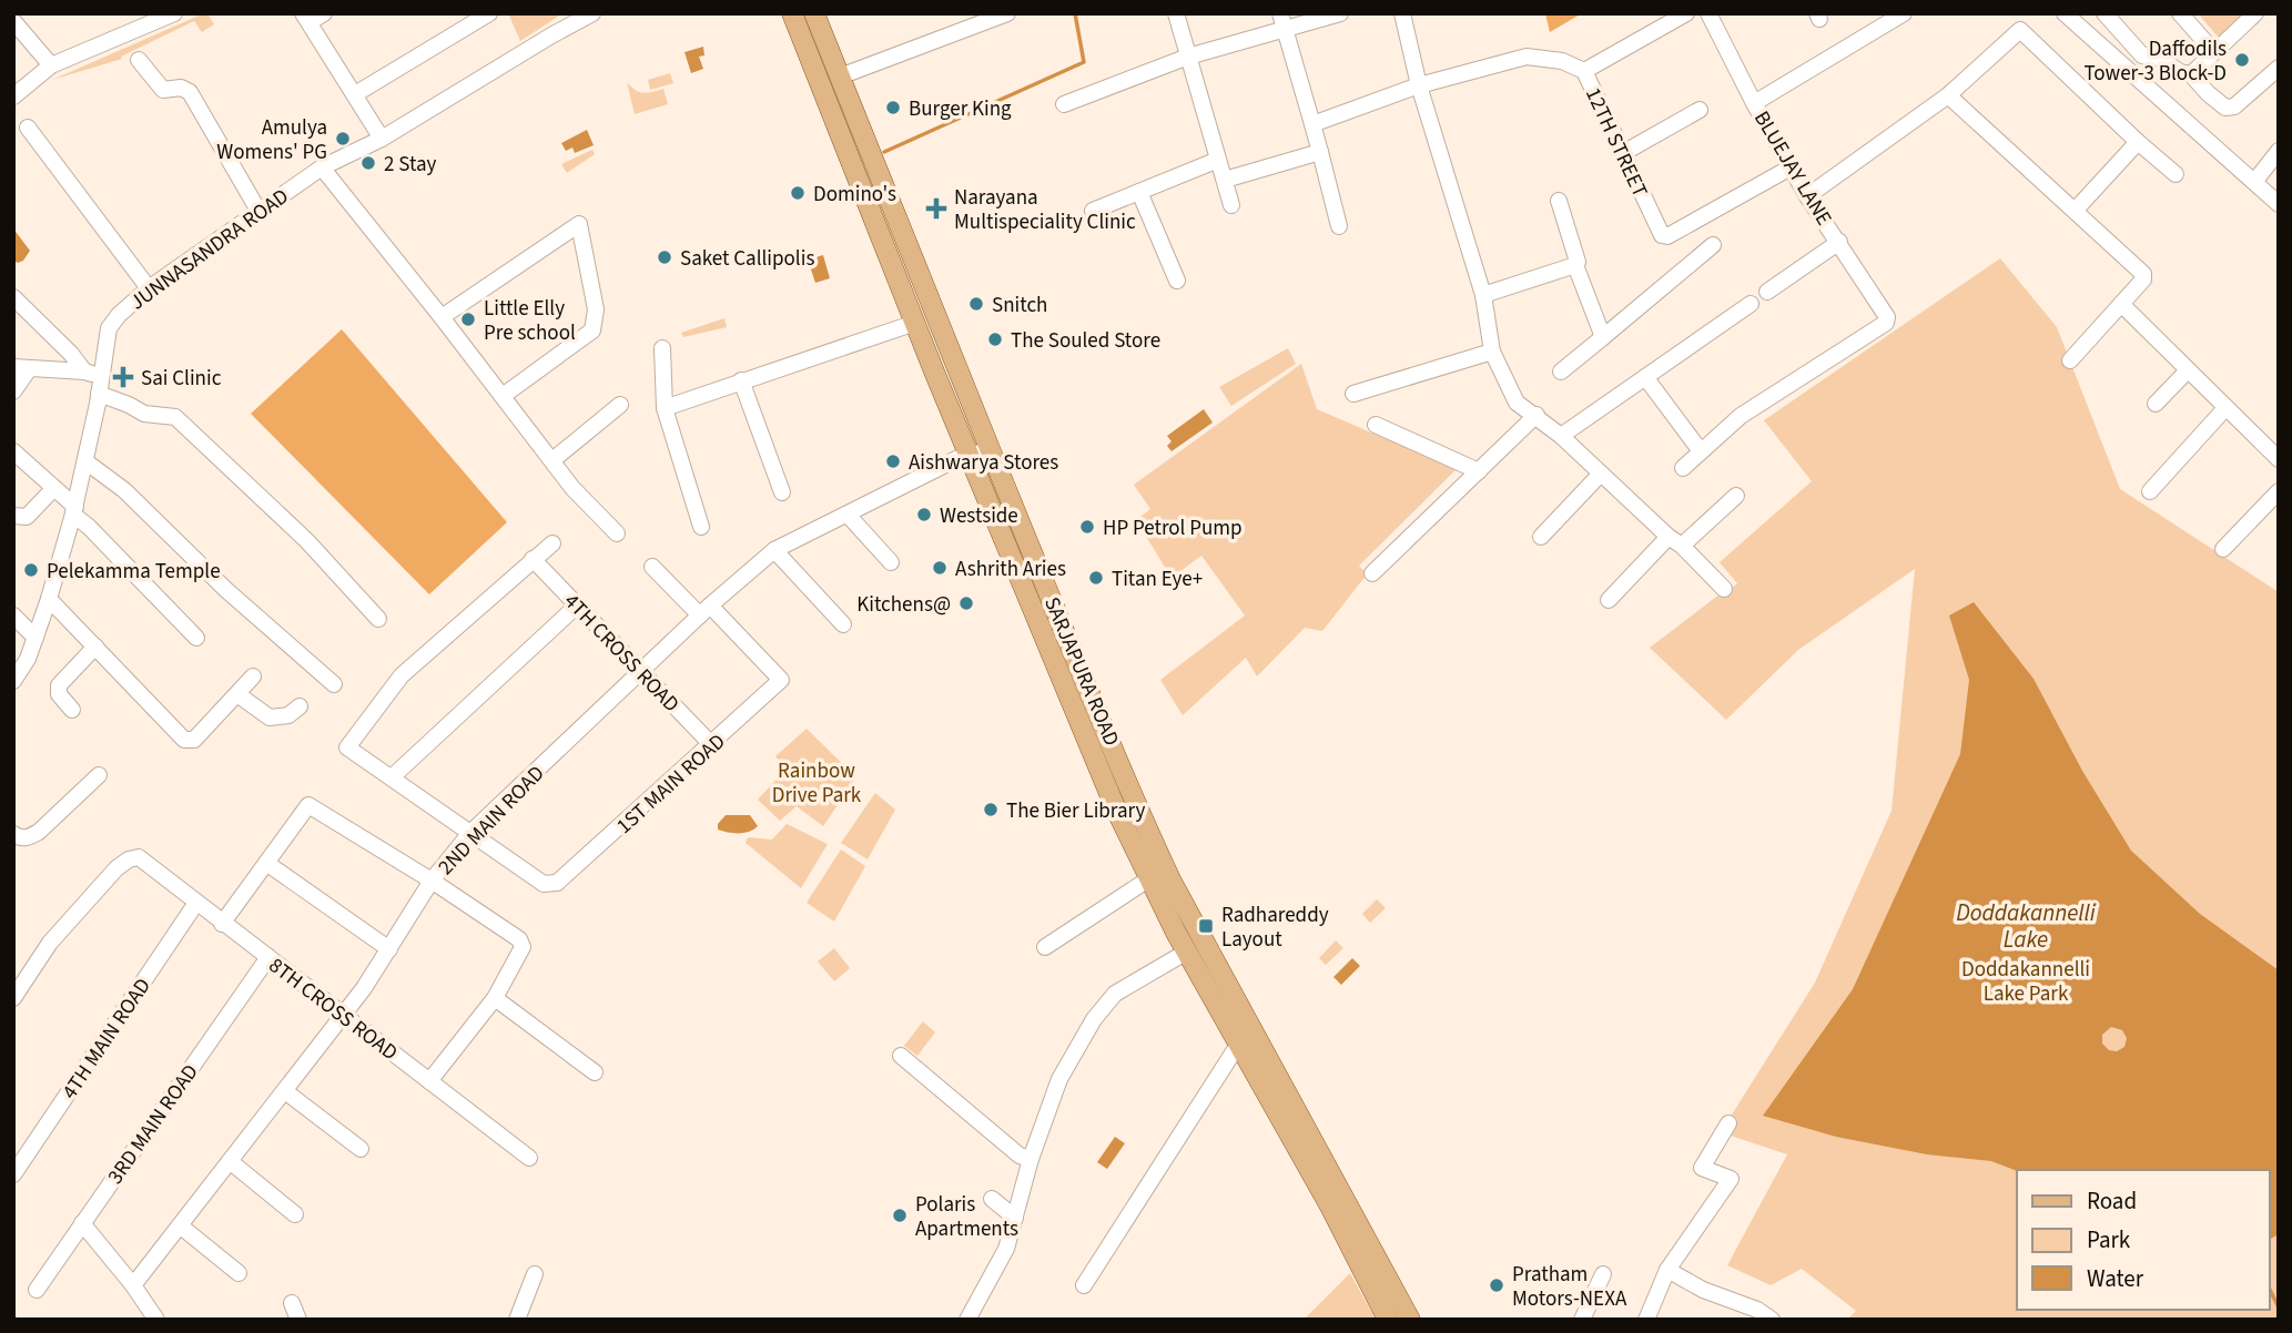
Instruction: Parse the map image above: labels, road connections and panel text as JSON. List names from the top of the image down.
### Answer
{
  "streets": {
    "main road": ["SARJAPURA ROAD"],
    "street": [
      "12TH STREET",
      "BLUEJAY LANE",
      "JUNNASANDRA ROAD",
      "4TH CROSS ROAD",
      "1ST MAIN ROAD",
      "2ND MAIN ROAD",
      "8TH CROSS ROAD",
      "4TH MAIN ROAD",
      "3RD MAIN ROAD"
    ]
  },
  "crossings": [
    ["12TH STREET", "BLUEJAY LANE"],
    ["4TH CROSS ROAD", "1ST MAIN ROAD"],
    ["4TH CROSS ROAD", "2ND MAIN ROAD"],
    ["SARJAPURA ROAD", "2ND MAIN ROAD"],
    ["1ST MAIN ROAD", "2ND MAIN ROAD"],
    ["2ND MAIN ROAD", "8TH CROSS ROAD"],
    ["8TH CROSS ROAD", "4TH MAIN ROAD"],
    ["8TH CROSS ROAD", "3RD MAIN ROAD"]
  ],
  "water": ["Doddakannelli Lake"],
  "parks": ["Rainbow Drive Park", "Doddakannelli Lake Park"],
  "places": {
    "other": [
      "Daffodils Tower-3 Block-D",
      "Burger King",
      "Amulya Womens' PG",
      "2 Stay",
      "Domino's",
      "Saket Callipolis",
      "Snitch",
      "Little Elly Pre school",
      "The Souled Store",
      "Aishwarya Stores",
      "Westside",
      "HP Petrol Pump",
      "Ashrith Aries",
      "Pelekamma Temple",
      "Titan Eye+",
      "Kitchens@",
      "The Bier Library",
      "Polaris Apartments",
      "Pratham Motors-NEXA"
    ],
    "health": ["Narayana Multispeciality Clinic", "Sai Clinic"],
    "transit": ["Radhareddy Layout"]
  },
  "legend": ["Road", "Park", "Water"]
}
